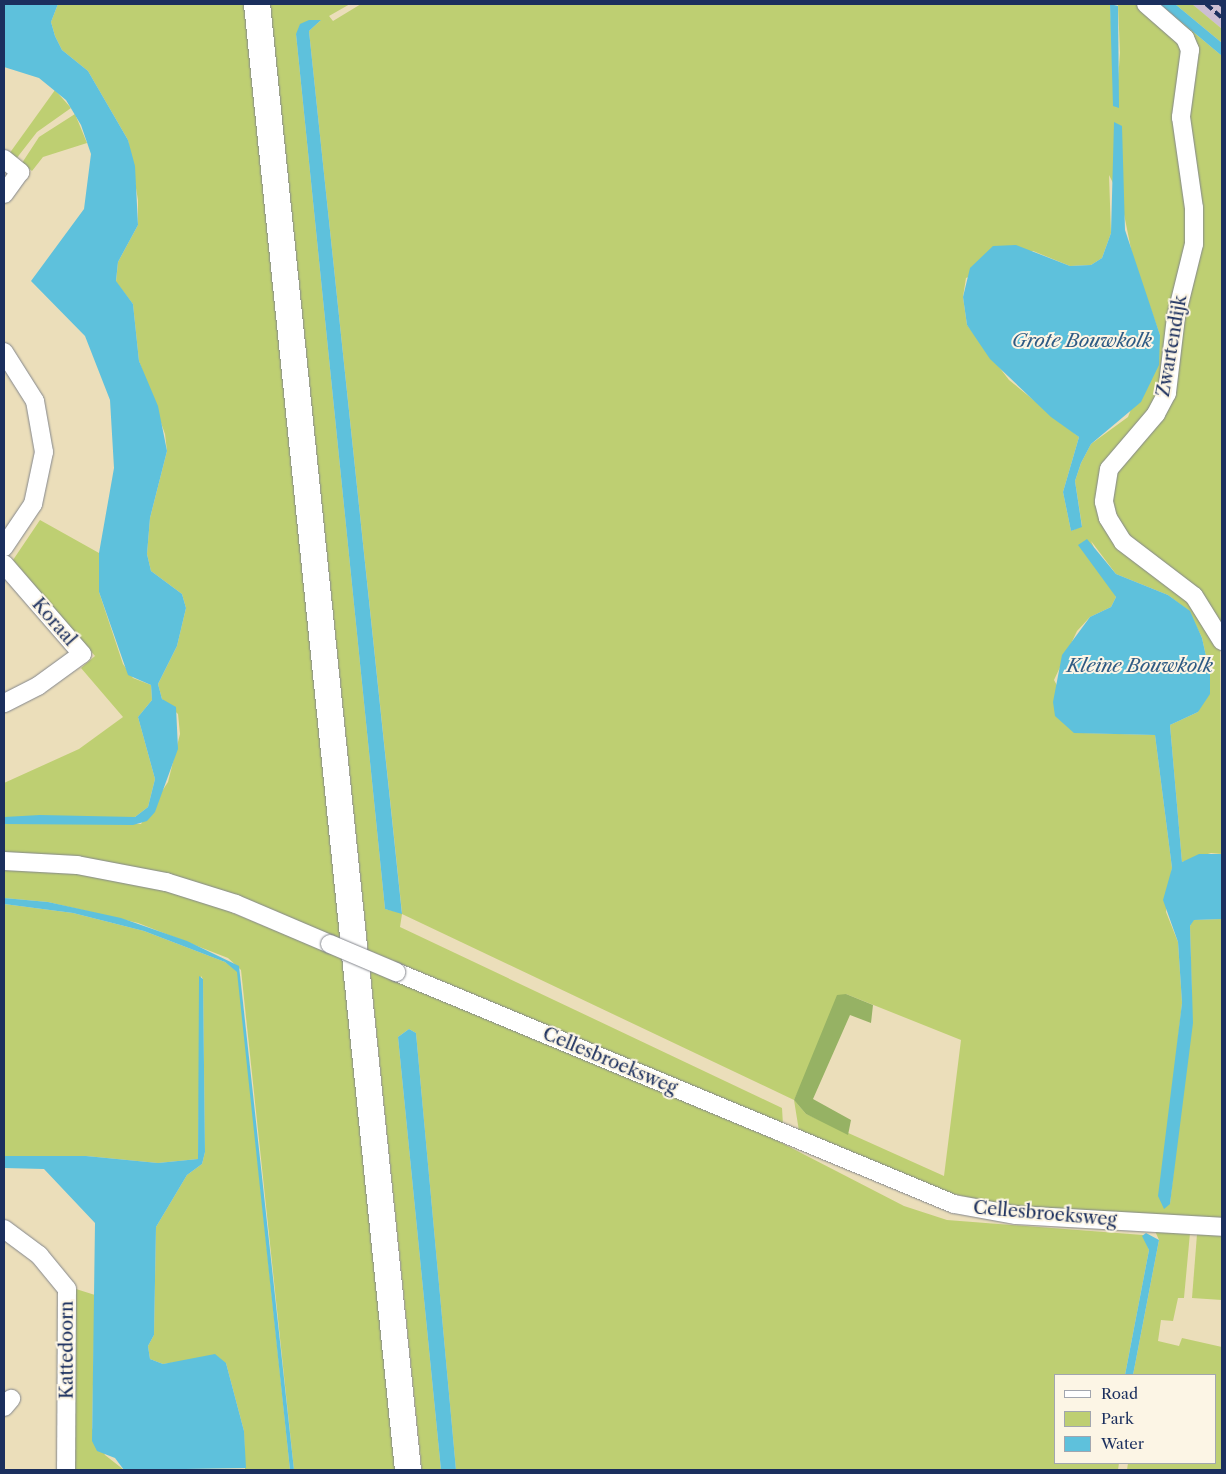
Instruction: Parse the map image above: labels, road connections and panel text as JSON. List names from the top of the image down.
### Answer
{
  "streets": {
    "street": [
      "Zwartendijk",
      "Koraal",
      "Cellesbroeksweg",
      "Kattedoorn"
    ]
  },
  "water": ["Grote Bouwkolk", "Kleine Bouwkolk"],
  "legend": ["Road", "Park", "Water"]
}
